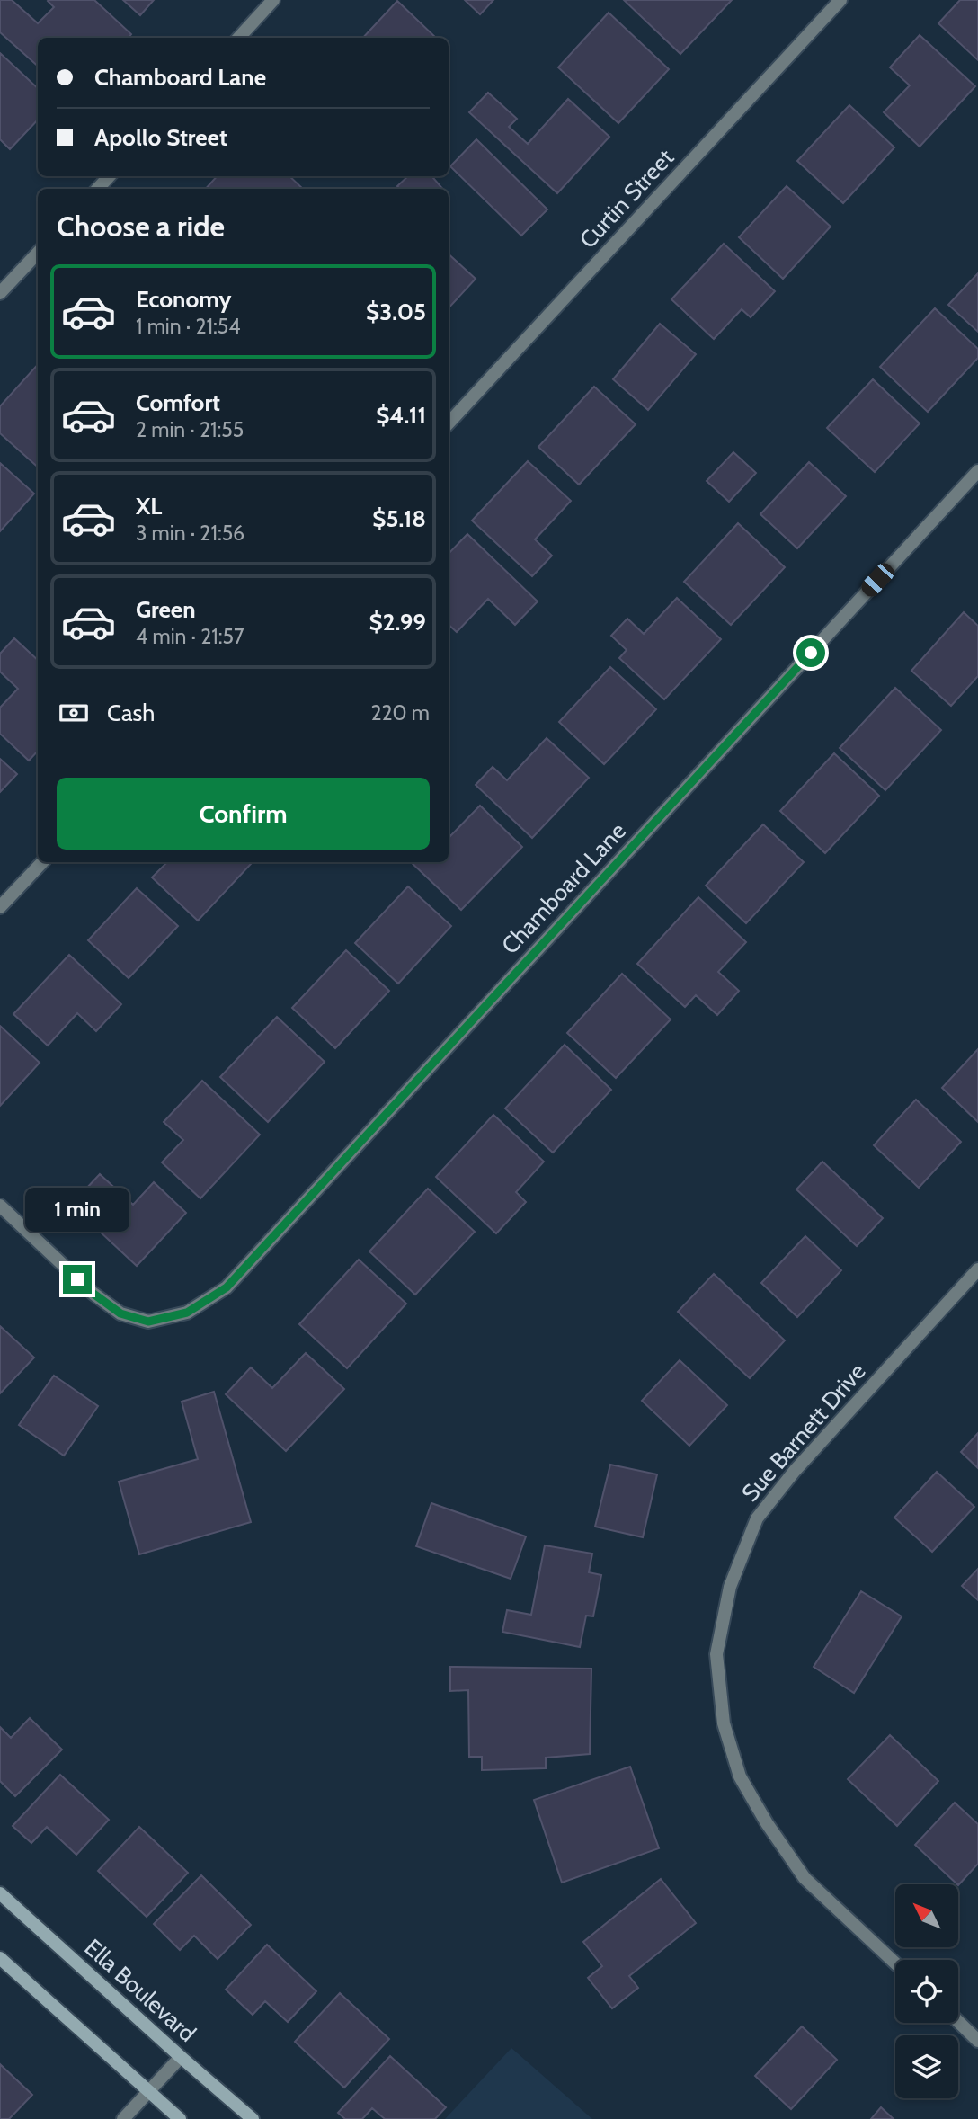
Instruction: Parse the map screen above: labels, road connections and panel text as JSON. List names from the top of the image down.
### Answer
{
  "streets": {
    "main road": ["Ella Boulevard"],
    "street": ["Curtin Street", "Chamboard Lane", "Sue Barnett Drive"]
  },
  "north": "top left",
  "page": {
    "banner": ["Chamboard Lane", "Apollo Street"],
    "heading": "Choose a ride",
    "list": [
      {
        "name": "Economy",
        "note": "1 min · 21:54",
        "value": "$3.05"
      },
      {
        "name": "Comfort",
        "note": "2 min · 21:55",
        "value": "$4.11"
      },
      {
        "name": "XL",
        "note": "3 min · 21:56",
        "value": "$5.18"
      },
      {
        "name": "Green",
        "note": "4 min · 21:57",
        "value": "$2.99"
      }
    ],
    "pay": ["Cash", "220 m"],
    "buttons": "Confirm",
    "bubble": "1 min"
  }
}
